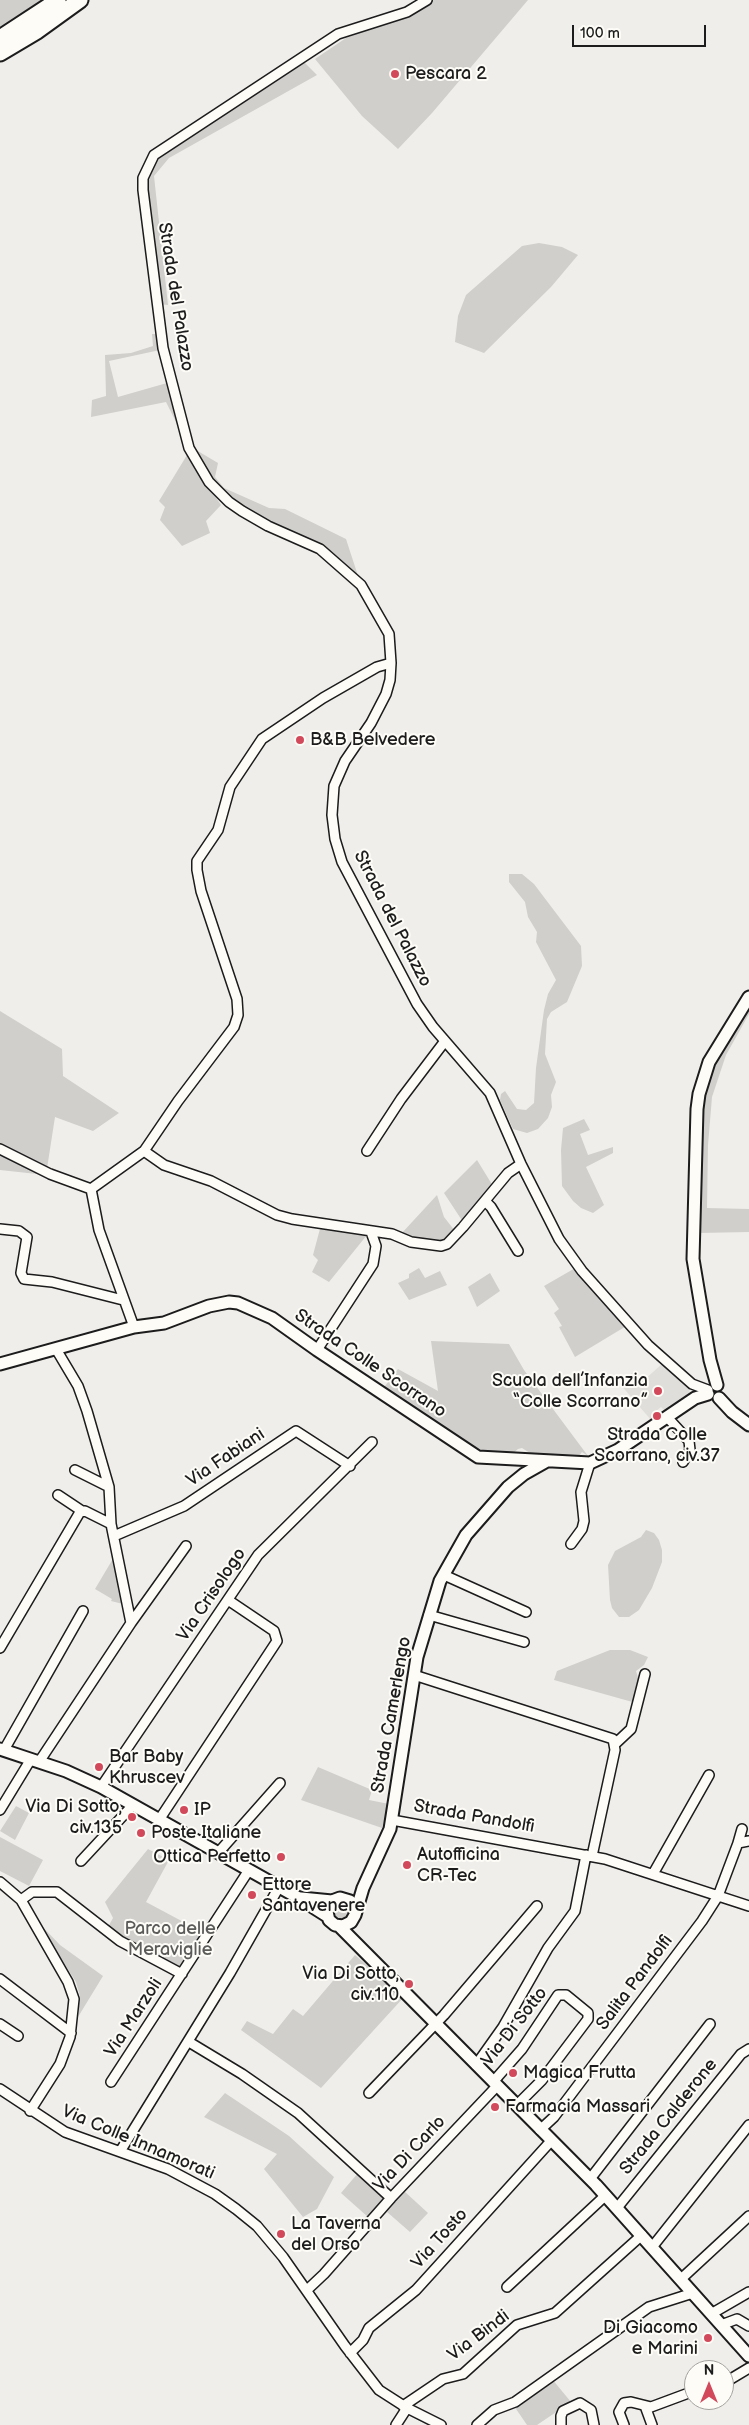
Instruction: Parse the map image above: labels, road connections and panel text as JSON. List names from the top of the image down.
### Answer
{
  "streets": {
    "street": [
      "Strada del Palazzo",
      "Strada Colle Scorrano",
      "Via Fabiani",
      "Via Crisologo",
      "Strada Camerlengo",
      "Strada Pandolfi",
      "Salita Pandolfi",
      "Via Marzoli",
      "Via Di Sotto",
      "Strada Calderone",
      "Via Colle Innamorati",
      "Via Di Carlo",
      "Via Tosto",
      "Via Bindi"
    ]
  },
  "crossings": [
    ["Strada del Palazzo", "Strada Colle Scorrano"],
    ["Strada Colle Scorrano", "Strada Camerlengo"],
    ["Via Fabiani", "Via Crisologo"],
    ["Strada Camerlengo", "Strada Pandolfi"],
    ["Strada Pandolfi", "Salita Pandolfi"],
    ["Strada Pandolfi", "Via Di Sotto"],
    ["Salita Pandolfi", "Via Di Sotto"],
    ["Via Di Sotto", "Strada Calderone"],
    ["Via Di Sotto", "Via Di Carlo"],
    ["Via Di Sotto", "Via Tosto"],
    ["Via Di Sotto", "Via Bindi"],
    ["Via Colle Innamorati", "Via Di Carlo"],
    ["Via Colle Innamorati", "Via Tosto"],
    ["Via Colle Innamorati", "Via Bindi"]
  ],
  "parks": ["Parco delle Meraviglie"],
  "places": [
    "Pescara 2",
    "B&B Belvedere",
    "Scuola dell’Infanzia “Colle Scorrano”",
    "Strada Colle Scorrano, civ.37",
    "Bar Baby Khruscev",
    "IP",
    "Via Di Sotto, civ.135",
    "Poste Italiane",
    "Ottica Perfetto",
    "Autofficina CR-Tec",
    "Ettore Santavenere",
    "Via Di Sotto, civ.110",
    "Magica Frutta",
    "Farmacia Massari",
    "La Taverna del Orso",
    "Di Giacomo e Marini"
  ],
  "scale_bar": "100 m",
  "north": "top"
}
